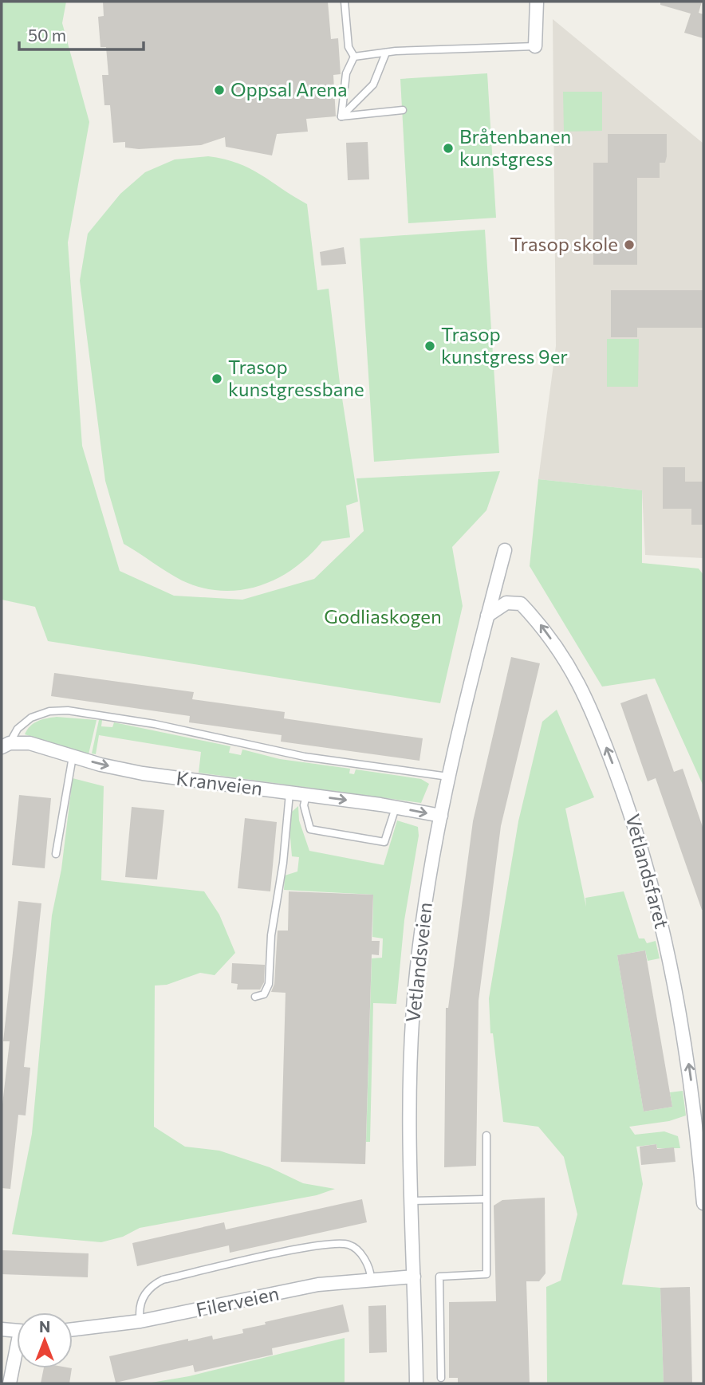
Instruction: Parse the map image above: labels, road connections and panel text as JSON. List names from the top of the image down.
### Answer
{
  "streets": {
    "street": [
      "Kranveien",
      "Vetlandsfaret",
      "Vetlandsveien",
      "Filerveien"
    ]
  },
  "crossings": [
    ["Kranveien", "Vetlandsveien"],
    ["Vetlandsfaret", "Vetlandsveien"],
    ["Vetlandsveien", "Filerveien"]
  ],
  "one_way": ["Kranveien", "Vetlandsfaret"],
  "parks": ["Godliaskogen"],
  "places": [
    "Oppsal Arena",
    "Bråtenbanen kunstgress",
    "Trasop skole",
    "Trasop kunstgress 9er",
    "Trasop kunstgressbane"
  ],
  "scale_bar": "50 m",
  "north": "top"
}
